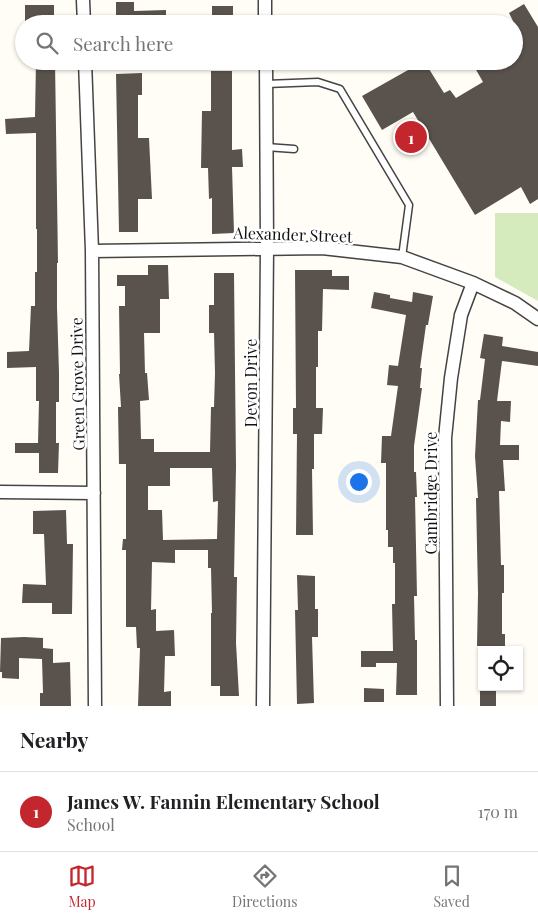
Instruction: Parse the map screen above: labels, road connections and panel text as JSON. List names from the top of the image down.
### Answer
{
  "streets": {
    "street": [
      "Alexander Street",
      "Devon Drive",
      "Green Grove Drive",
      "Cambridge Drive"
    ]
  },
  "crossings": [
    ["Alexander Street", "Devon Drive"],
    ["Alexander Street", "Green Grove Drive"],
    ["Alexander Street", "Cambridge Drive"]
  ],
  "page": {
    "search": "Search here",
    "pins": "1",
    "heading": "Nearby",
    "list": [
      {
        "mark": "1",
        "name": "James W. Fannin Elementary School",
        "note": "School",
        "value": "170 m"
      }
    ],
    "nav": ["Map", "Directions", "Saved"]
  }
}
